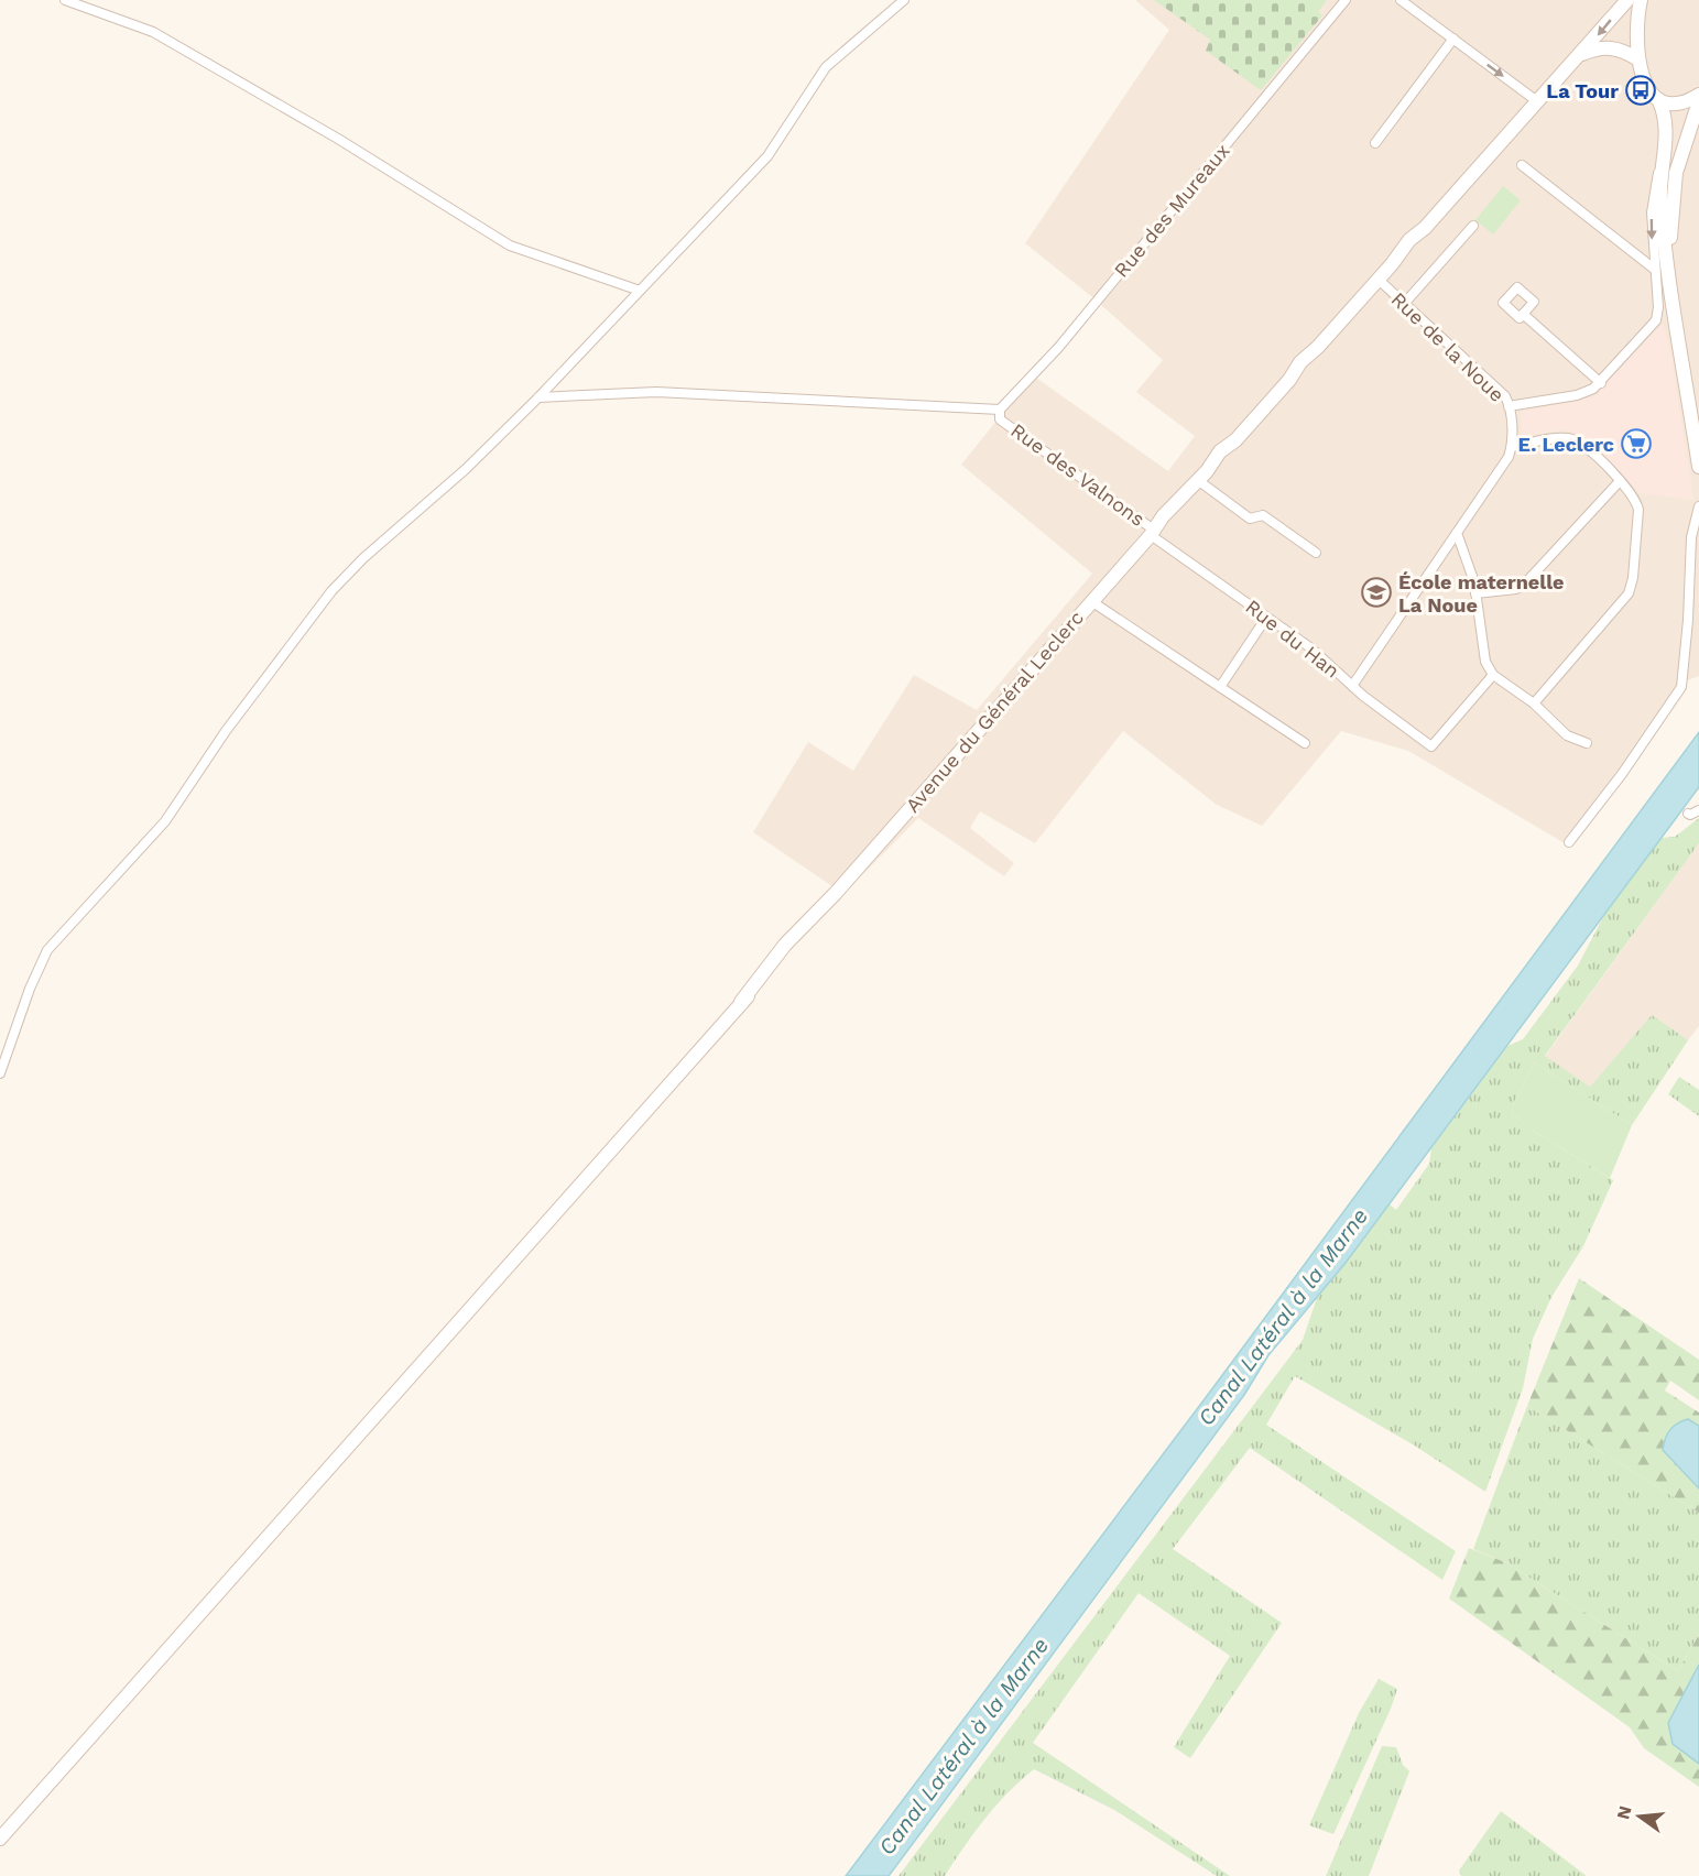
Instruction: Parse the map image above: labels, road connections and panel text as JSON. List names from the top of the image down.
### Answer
{
  "streets": {
    "main road": ["Avenue du Général Leclerc"],
    "street": [
      "Rue des Mureaux",
      "Rue de la Noue",
      "Rue des Valnons",
      "Rue du Han"
    ]
  },
  "crossings": [
    ["Rue des Mureaux", "Rue des Valnons"],
    ["Rue de la Noue", "Avenue du Général Leclerc"],
    ["Rue des Valnons", "Rue du Han"],
    ["Rue des Valnons", "Avenue du Général Leclerc"],
    ["Rue du Han", "Avenue du Général Leclerc"]
  ],
  "water": ["Canal Latéral à la Marne"],
  "places": {
    "bus stop": ["La Tour"],
    "supermarket": ["E. Leclerc"],
    "school or university": ["École maternelle La Noue"]
  },
  "north": "left"
}
